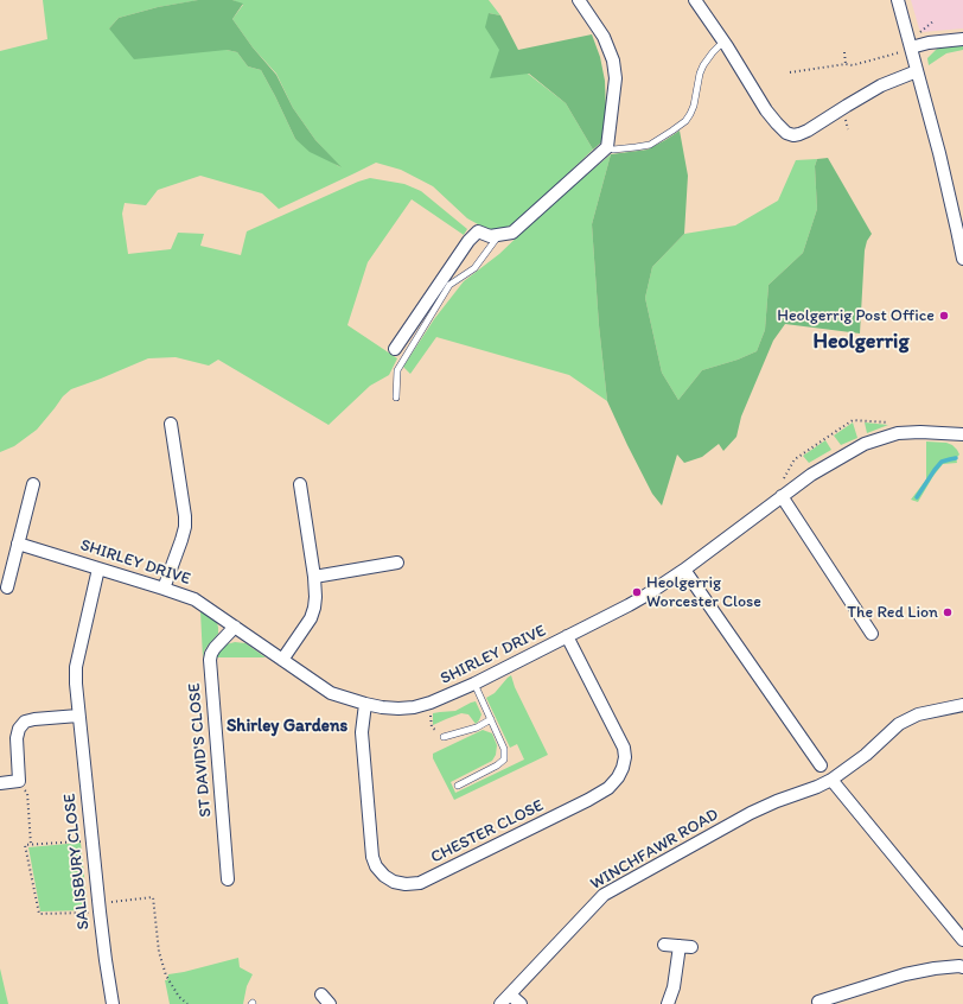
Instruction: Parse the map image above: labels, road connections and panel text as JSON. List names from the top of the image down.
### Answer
{
  "streets": {
    "street": [
      "SHIRLEY DRIVE",
      "ST DAVID'S CLOSE",
      "CHESTER CLOSE",
      "WINCHFAWR ROAD",
      "SALISBURY CLOSE"
    ]
  },
  "crossings": [
    ["SHIRLEY DRIVE", "ST DAVID'S CLOSE"],
    ["SHIRLEY DRIVE", "CHESTER CLOSE"],
    ["SHIRLEY DRIVE", "SALISBURY CLOSE"]
  ],
  "districts": ["Heolgerrig", "Shirley Gardens"],
  "places": ["Heolgerrig Post Office", "Heolgerrig Worcester Close", "The Red Lion"]
}
